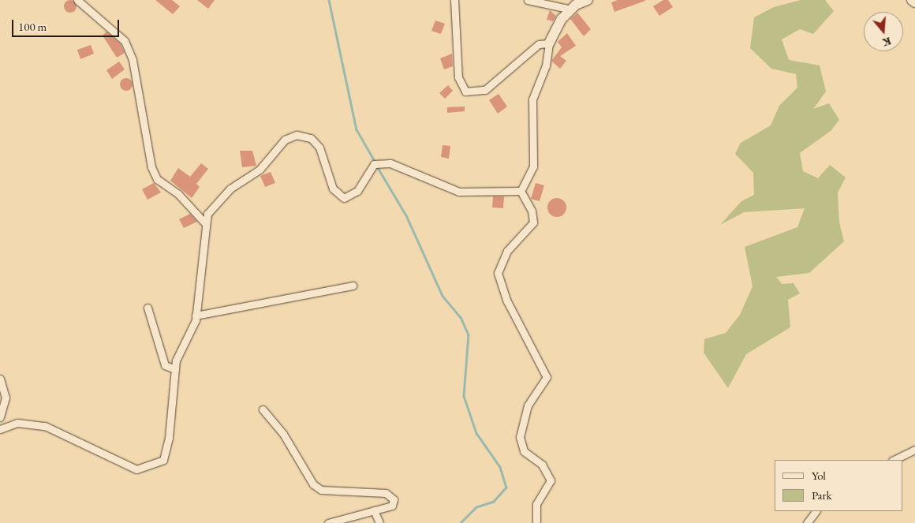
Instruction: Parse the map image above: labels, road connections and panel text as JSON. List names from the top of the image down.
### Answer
{
  "legend": ["Yol", "Park"],
  "scale_bar": "100 m",
  "north": "bottom"
}
